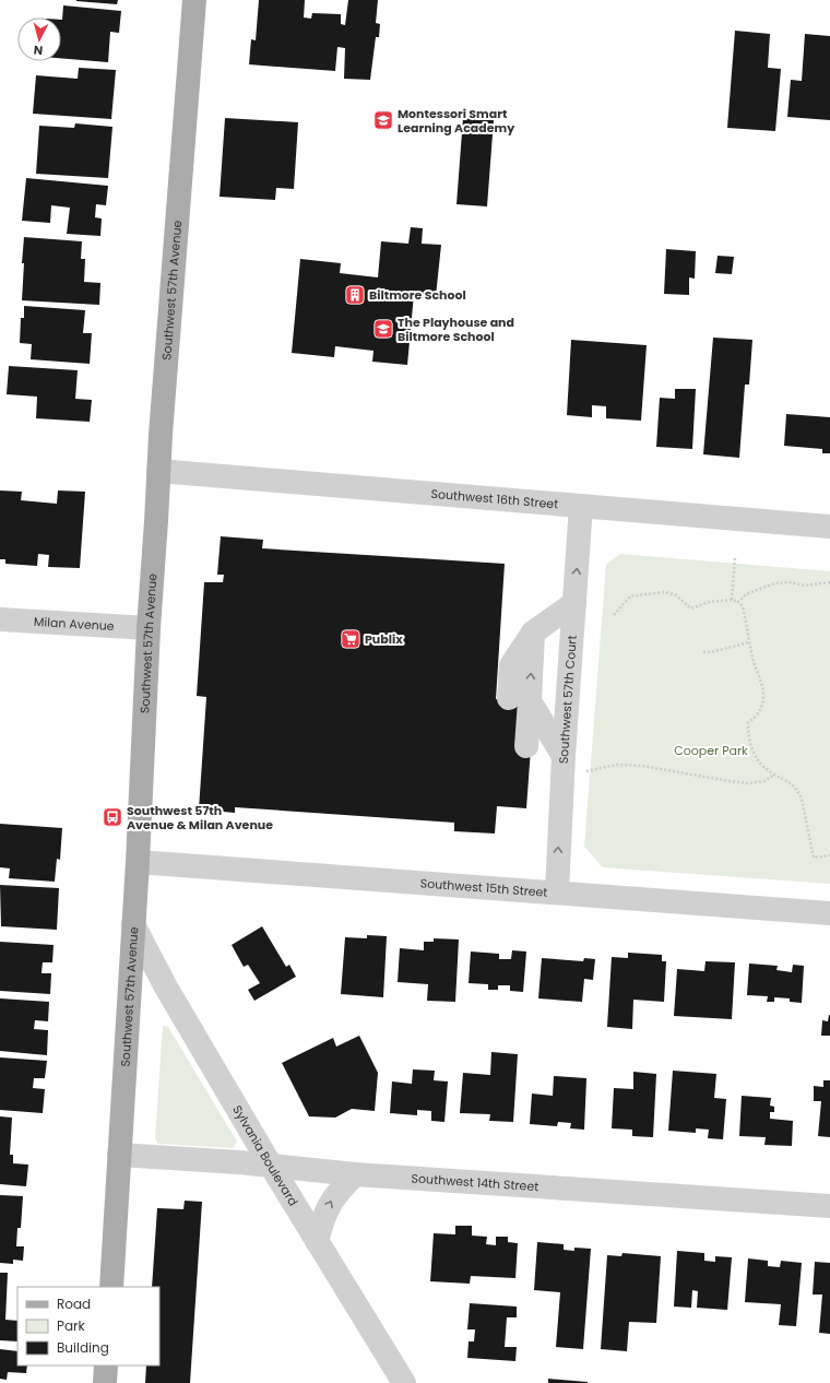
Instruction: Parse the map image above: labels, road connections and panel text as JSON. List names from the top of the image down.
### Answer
{
  "streets": {
    "main road": ["Southwest 57th Avenue"],
    "street": [
      "Southwest 16th Street",
      "Milan Avenue",
      "Southwest 57th Court",
      "Southwest 15th Street",
      "Sylvania Boulevard",
      "Southwest 14th Street"
    ]
  },
  "crossings": [
    ["Southwest 57th Avenue", "Southwest 16th Street"],
    ["Southwest 57th Avenue", "Milan Avenue"],
    ["Southwest 57th Avenue", "Southwest 15th Street"],
    ["Southwest 57th Avenue", "Sylvania Boulevard"],
    ["Southwest 57th Avenue", "Southwest 14th Street"],
    ["Southwest 16th Street", "Southwest 57th Court"],
    ["Southwest 57th Court", "Southwest 15th Street"],
    ["Sylvania Boulevard", "Southwest 14th Street"]
  ],
  "one_way": ["Southwest 57th Court"],
  "parks": ["Cooper Park"],
  "places": {
    "school or university": ["Montessori Smart Learning Academy", "The Playhouse and Biltmore School"],
    "building": ["Biltmore School"],
    "supermarket": ["Publix"],
    "bus stop": ["Southwest 57th Avenue & Milan Avenue"]
  },
  "legend": ["Road", "Park", "Building"],
  "north": "bottom"
}
